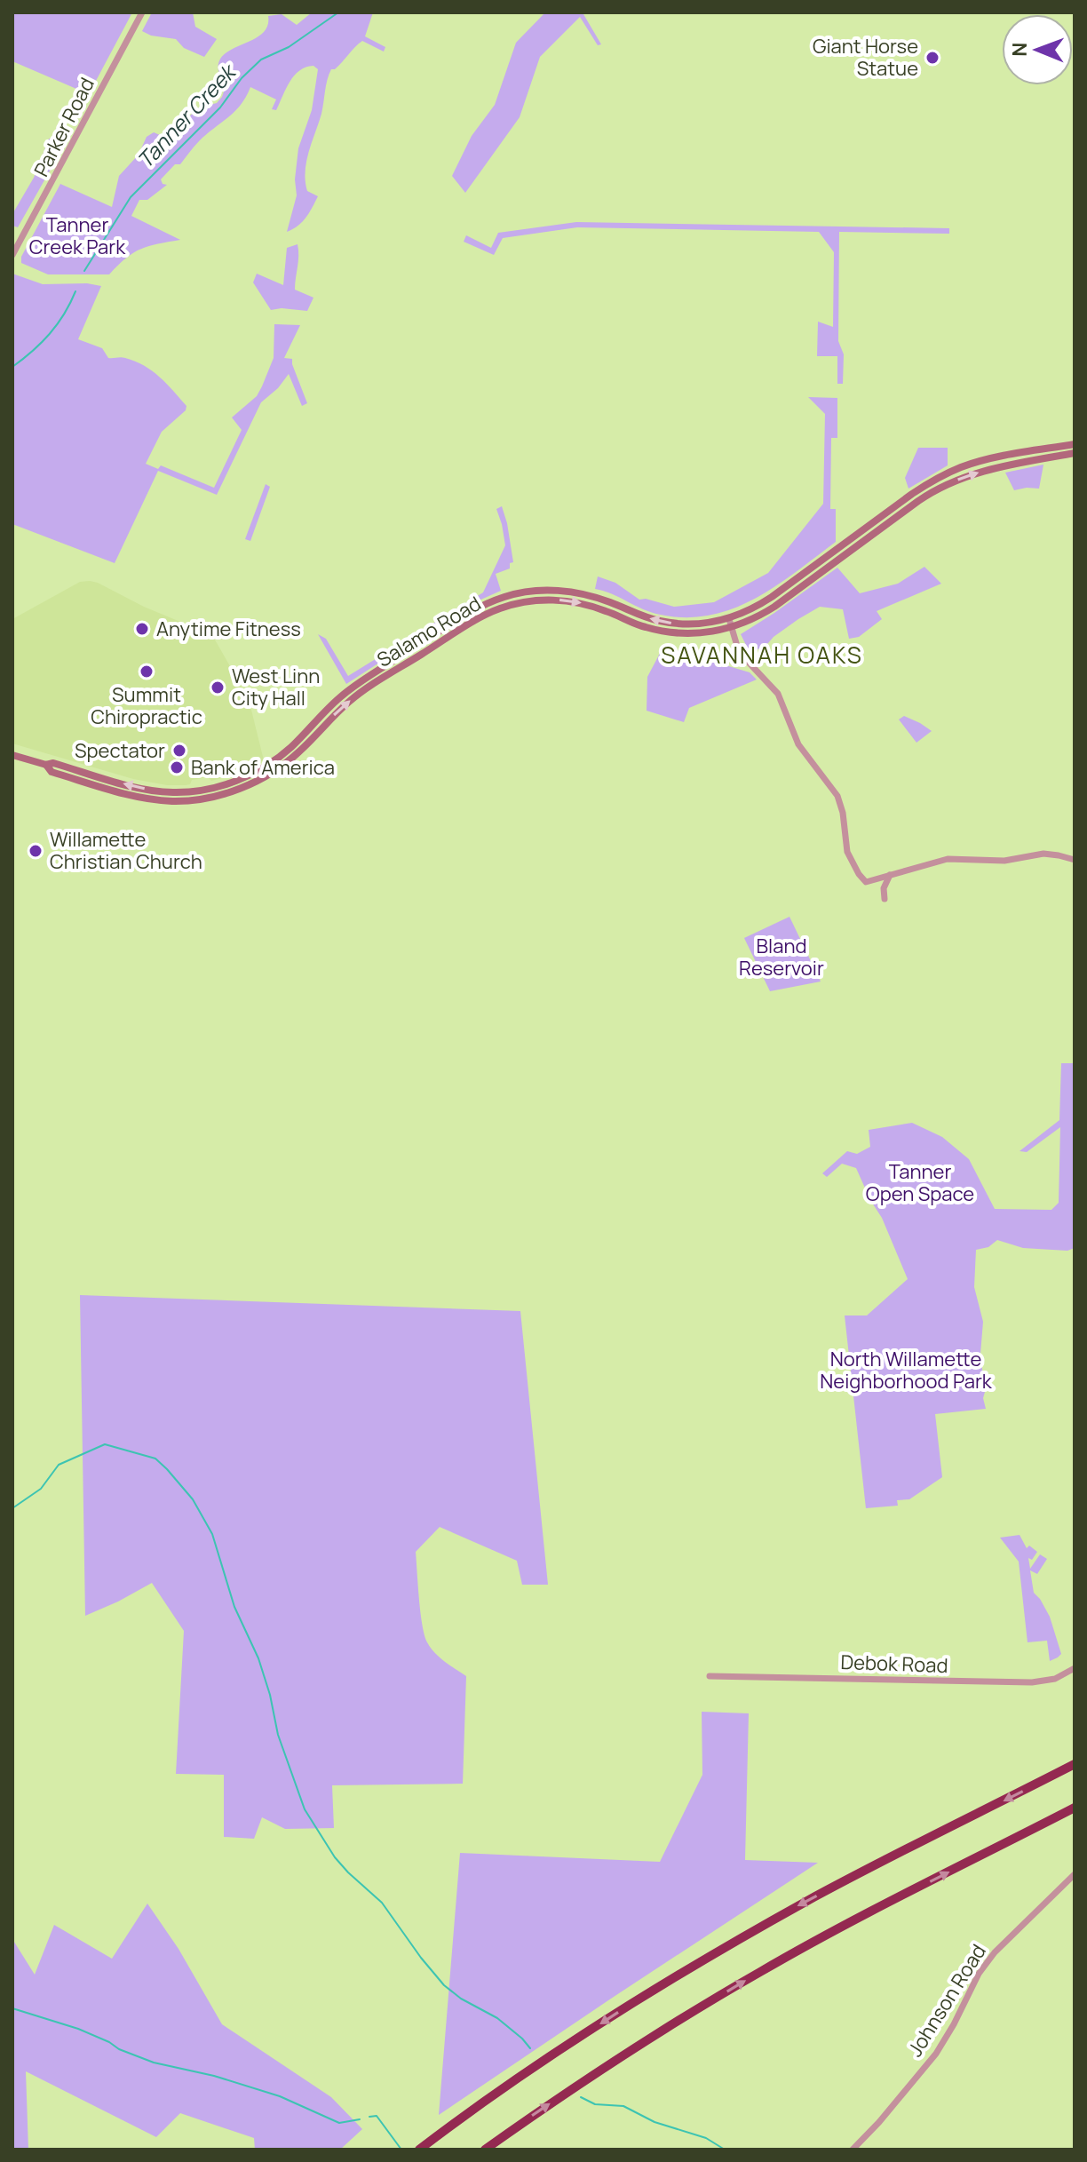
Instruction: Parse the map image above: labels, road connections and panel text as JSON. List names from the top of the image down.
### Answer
{
  "streets": {
    "main road": ["Salamo Road"],
    "street": ["Parker Road", "Debok Road", "Johnson Road"]
  },
  "districts": ["SAVANNAH OAKS"],
  "water": ["Tanner Creek"],
  "parks": [
    "Tanner Creek Park",
    "Bland Reservoir",
    "Tanner Open Space",
    "North Willamette Neighborhood Park"
  ],
  "places": [
    "Giant Horse Statue",
    "Anytime Fitness",
    "Summit Chiropractic",
    "West Linn City Hall",
    "Spectator",
    "Bank of America",
    "Willamette Christian Church"
  ],
  "north": "left"
}
